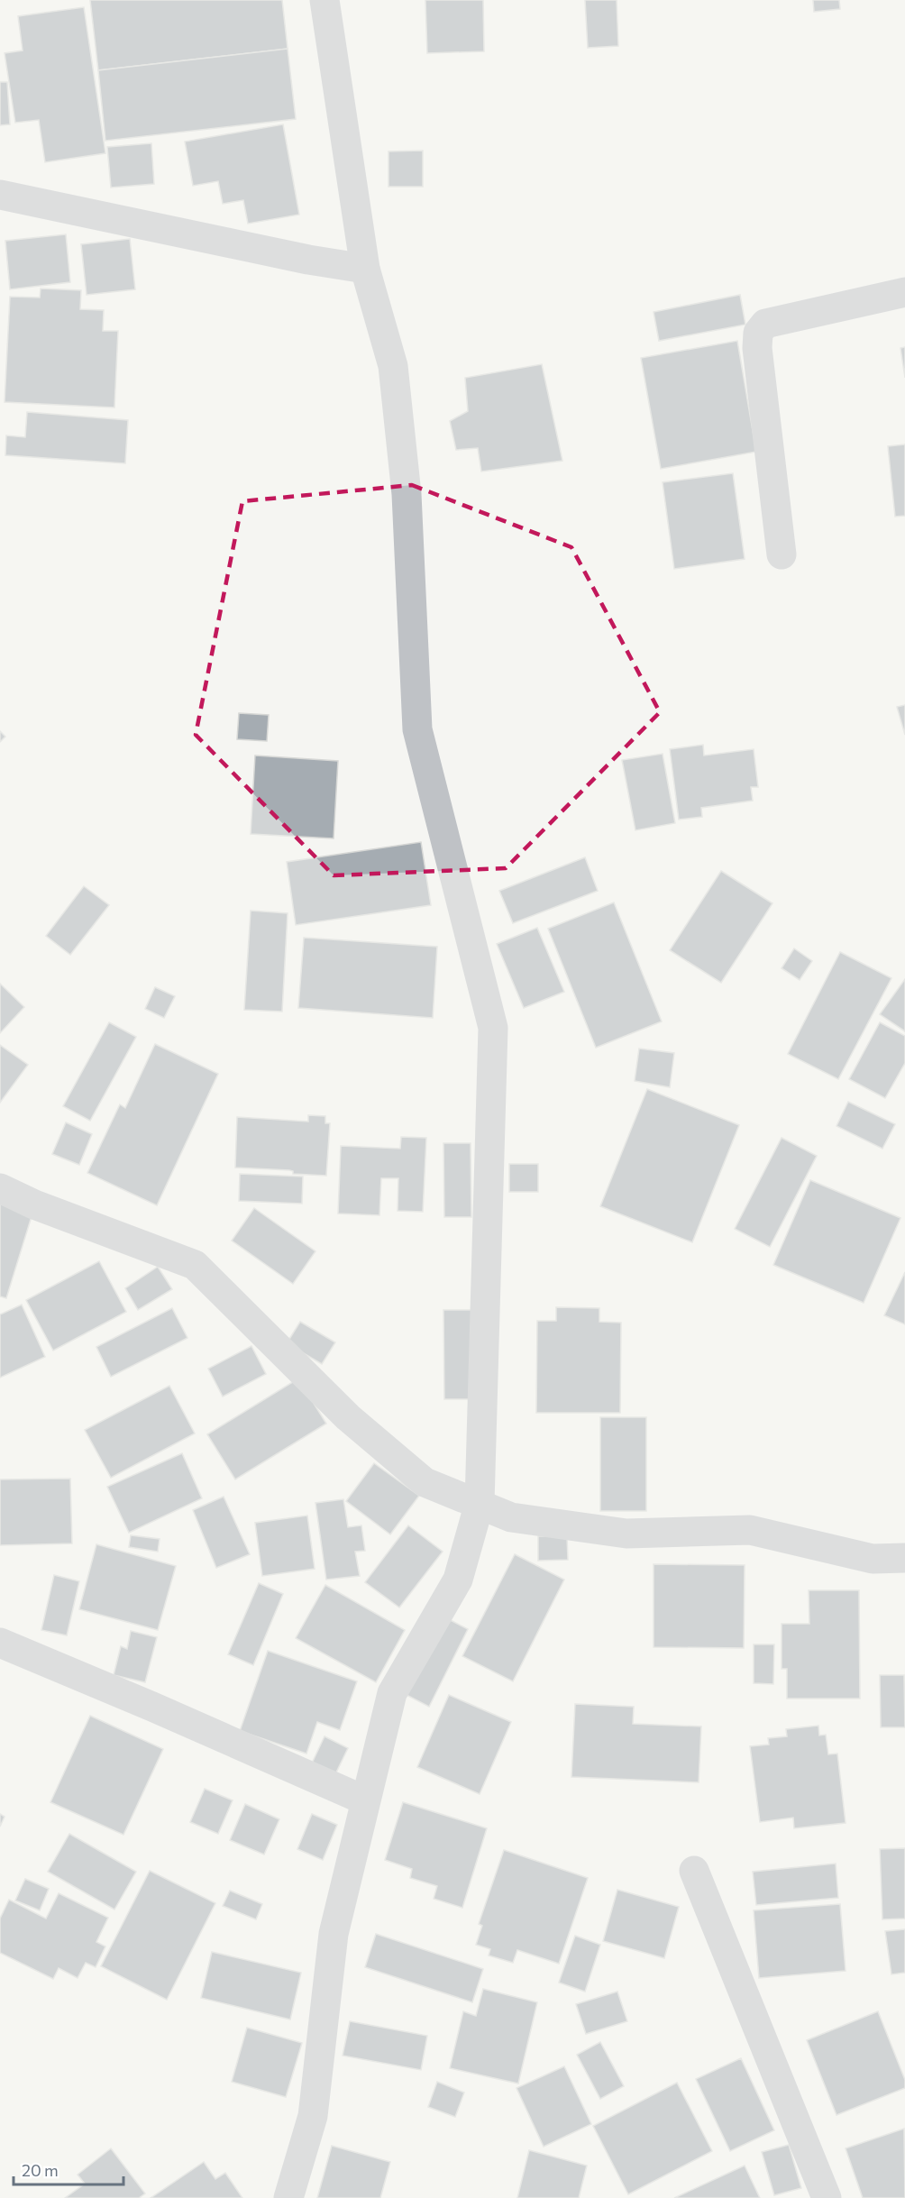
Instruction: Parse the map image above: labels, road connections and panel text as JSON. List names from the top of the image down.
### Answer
{
  "scale_bar": "20 m"
}
